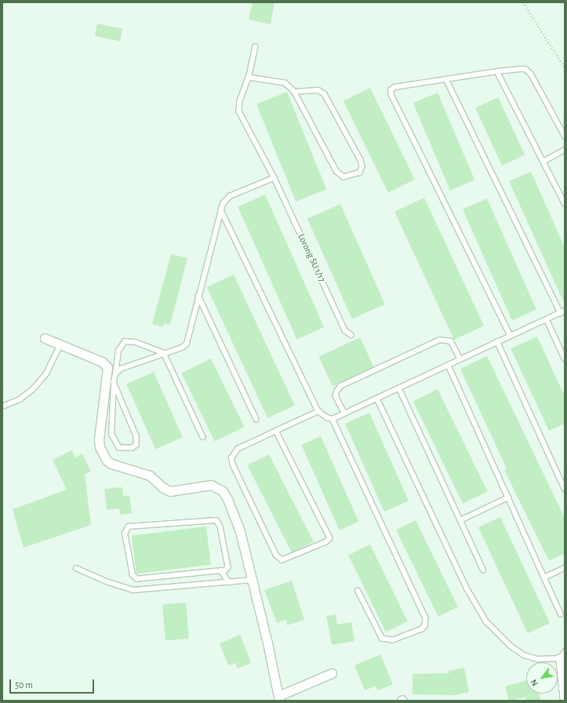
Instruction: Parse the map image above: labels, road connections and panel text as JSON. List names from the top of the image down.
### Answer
{
  "streets": {
    "lane": ["Lorong SU 1/17"]
  },
  "scale_bar": "50 m",
  "north": "bottom left"
}
